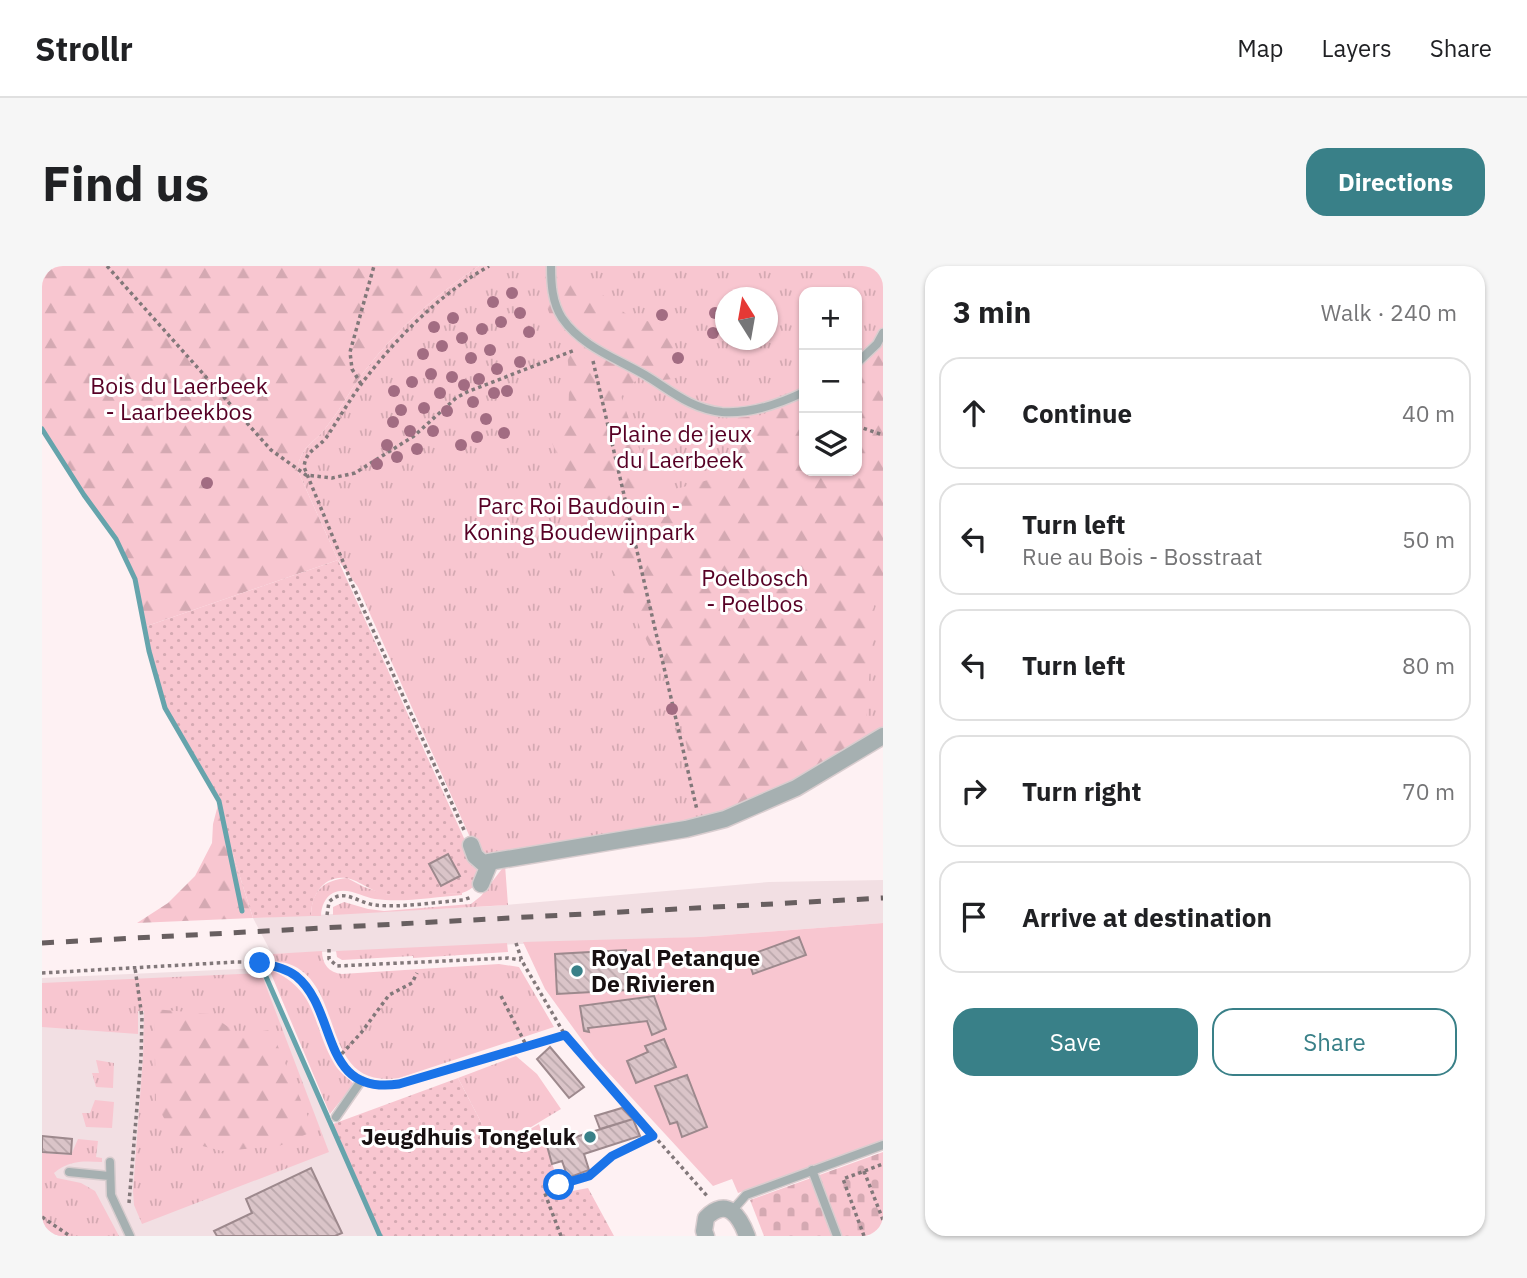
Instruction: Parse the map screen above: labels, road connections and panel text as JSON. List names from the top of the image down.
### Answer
{
  "parks": [
    "Bois du Laerbeek - Laarbeekbos",
    "Plaine de jeux du Laerbeek",
    "Parc Roi Baudouin - Koning Boudewijnpark",
    "Poelbosch - Poelbos"
  ],
  "places": ["Royal Petanque De Rivieren", "Jeugdhuis Tongeluk"],
  "north": "top",
  "page": {
    "header": "Strollr",
    "nav": ["Map", "Layers", "Share"],
    "buttons": [
      "Directions",
      ["Save", "Share"]
    ],
    "title": "Find us",
    "heading": ["3 min", "Walk · 240 m"],
    "map_buttons": ["+", "−"],
    "list": [
      ["Continue", "40 m"],
      ["Turn left", "Rue au Bois - Bosstraat", "50 m"],
      ["Turn left", "80 m"],
      ["Turn right", "70 m"],
      "Arrive at destination"
    ]
  }
}
